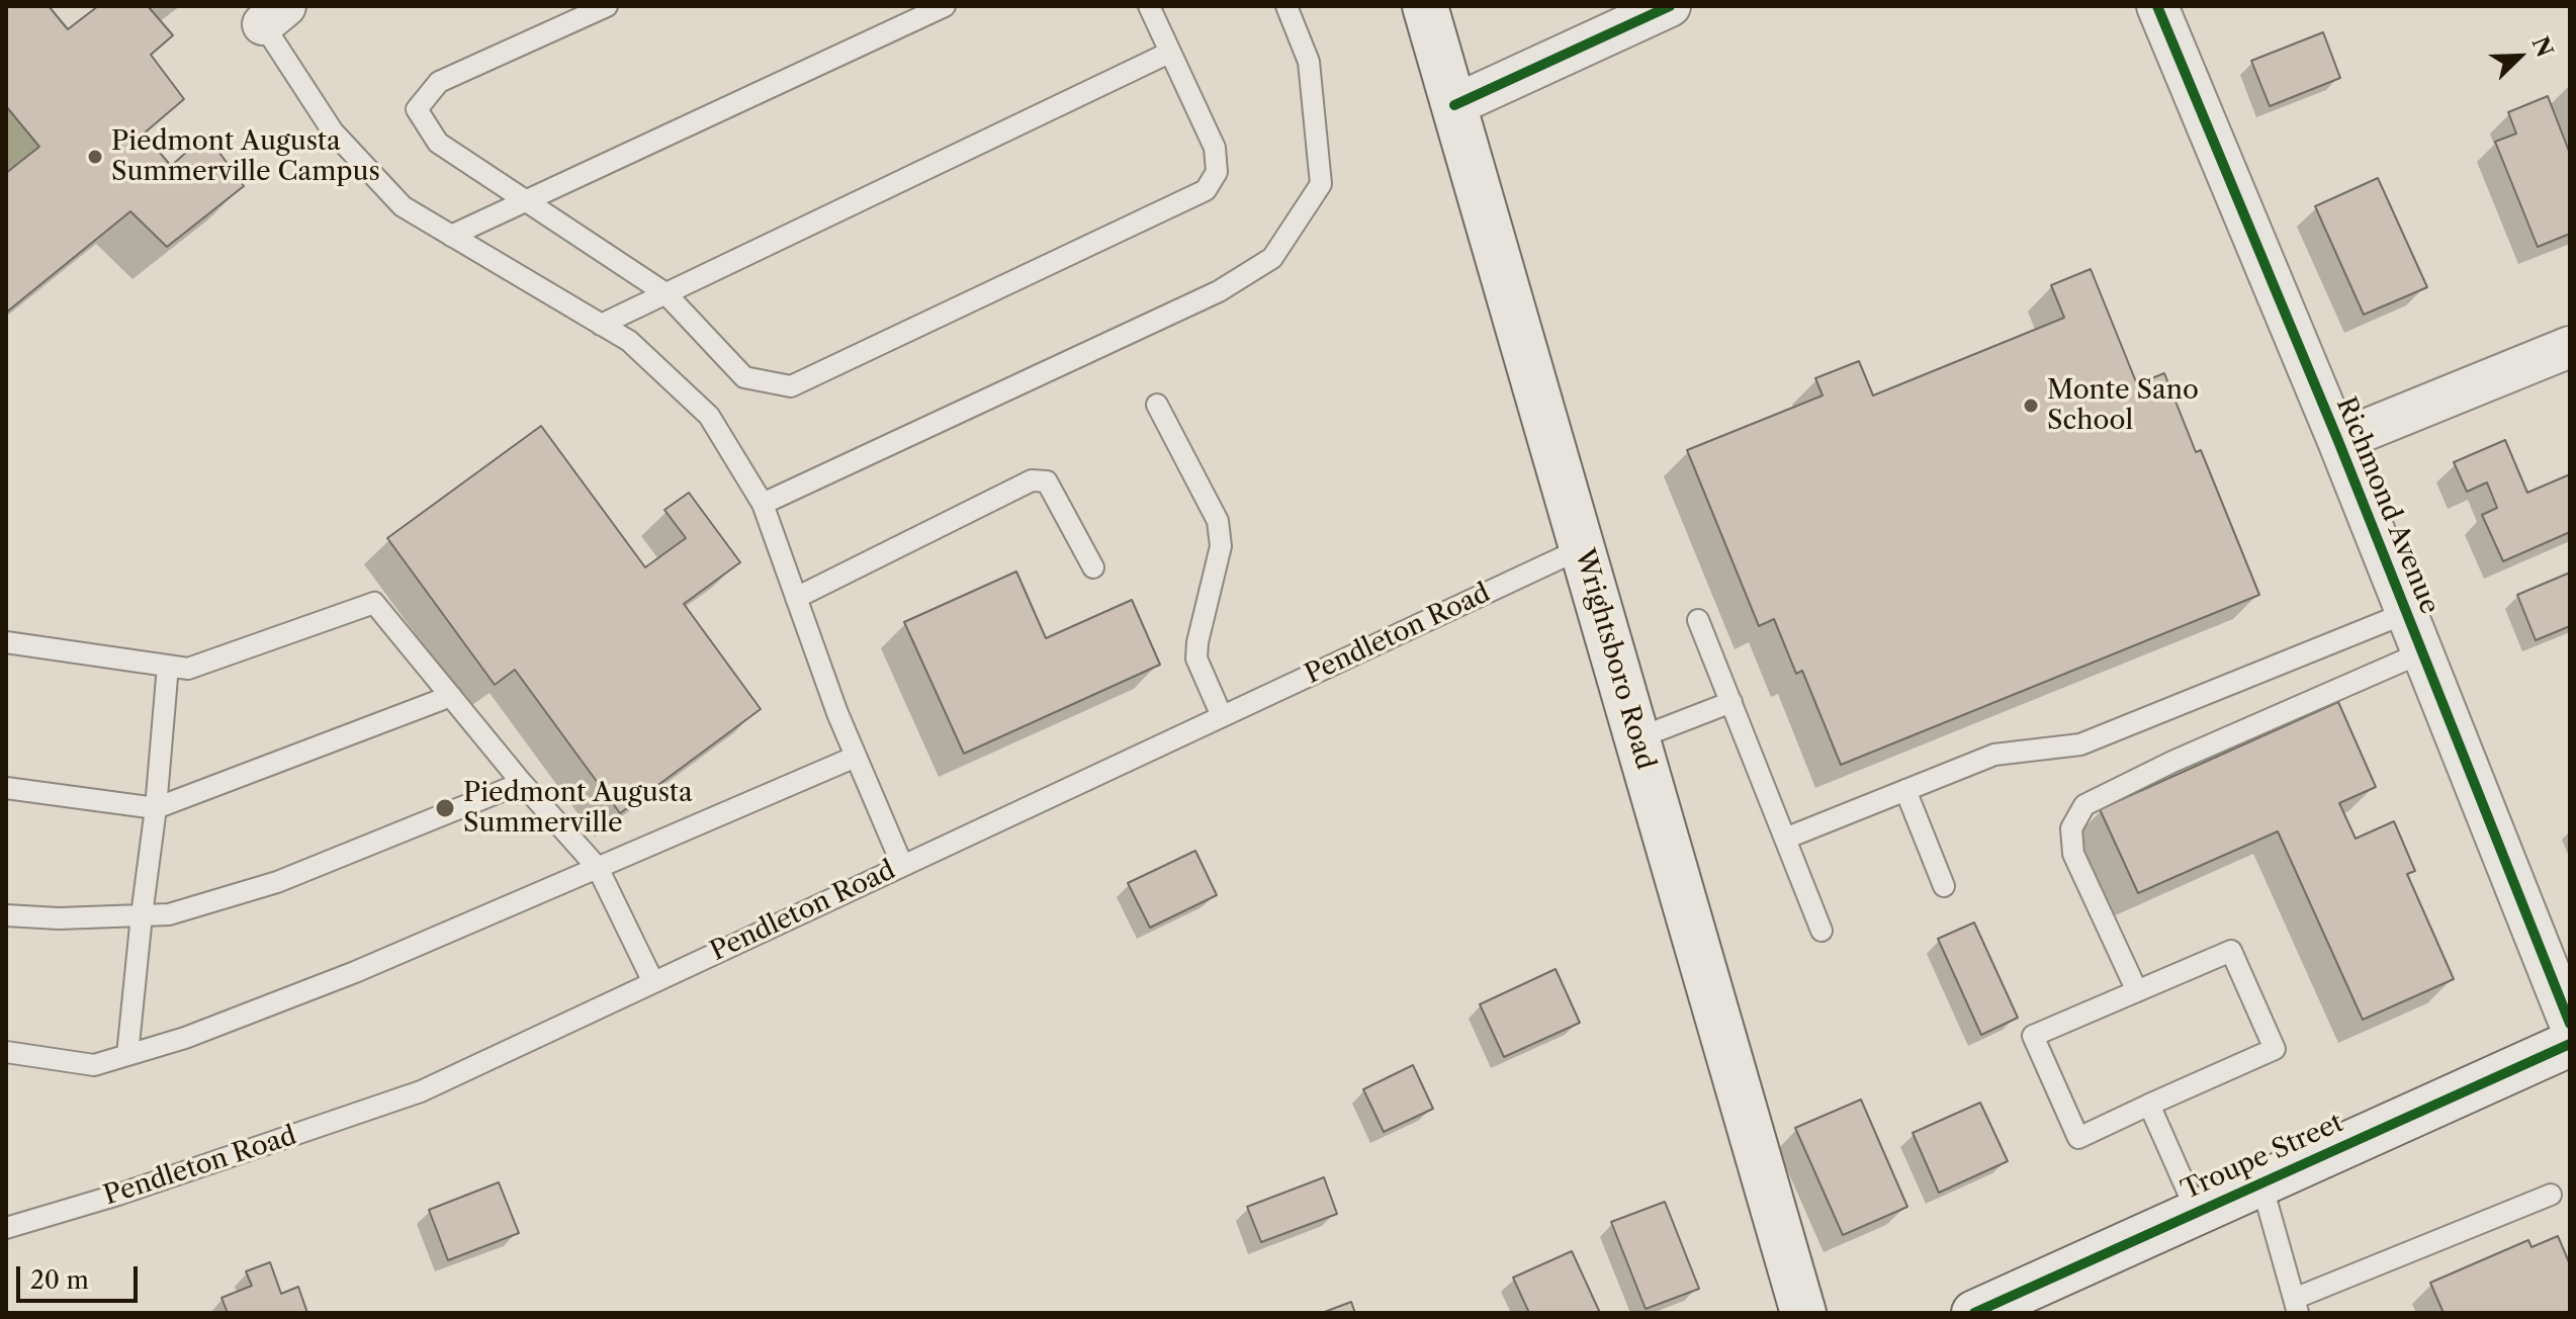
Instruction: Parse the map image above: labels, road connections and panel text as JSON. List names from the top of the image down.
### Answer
{
  "streets": {
    "main road": ["Wrightsboro Road", "Troupe Street"],
    "street": ["Richmond Avenue"],
    "lane": ["Pendleton Road"]
  },
  "crossings": [
    ["Pendleton Road", "Wrightsboro Road"]
  ],
  "places": ["Piedmont Augusta Summerville Campus", "Monte Sano School", "Piedmont Augusta Summerville"],
  "scale_bar": "20 m",
  "north": "top right"
}
